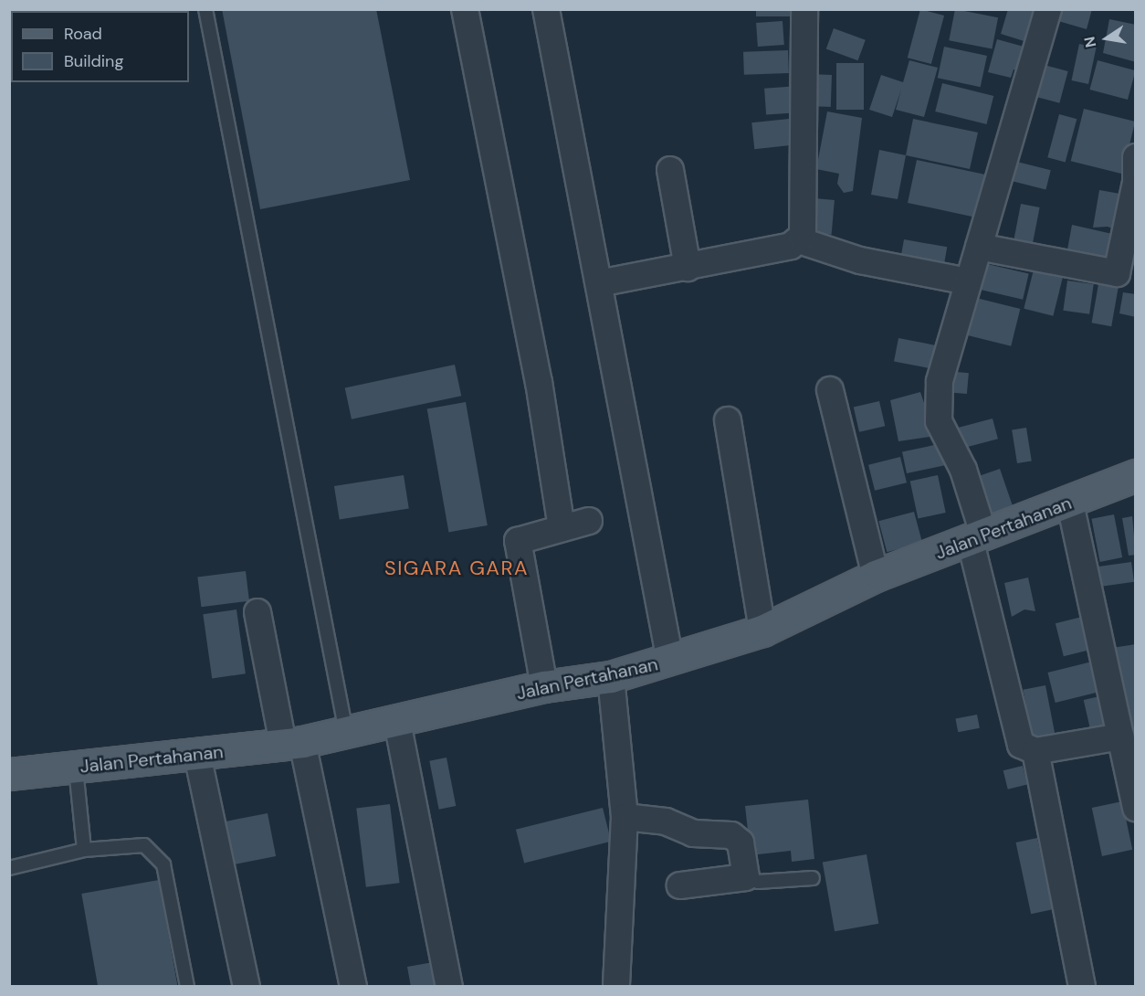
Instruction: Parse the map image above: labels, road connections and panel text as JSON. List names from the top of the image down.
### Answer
{
  "streets": {
    "main road": ["Jalan Pertahanan"]
  },
  "districts": ["SIGARA GARA"],
  "legend": ["Road", "Building"],
  "north": "left"
}
